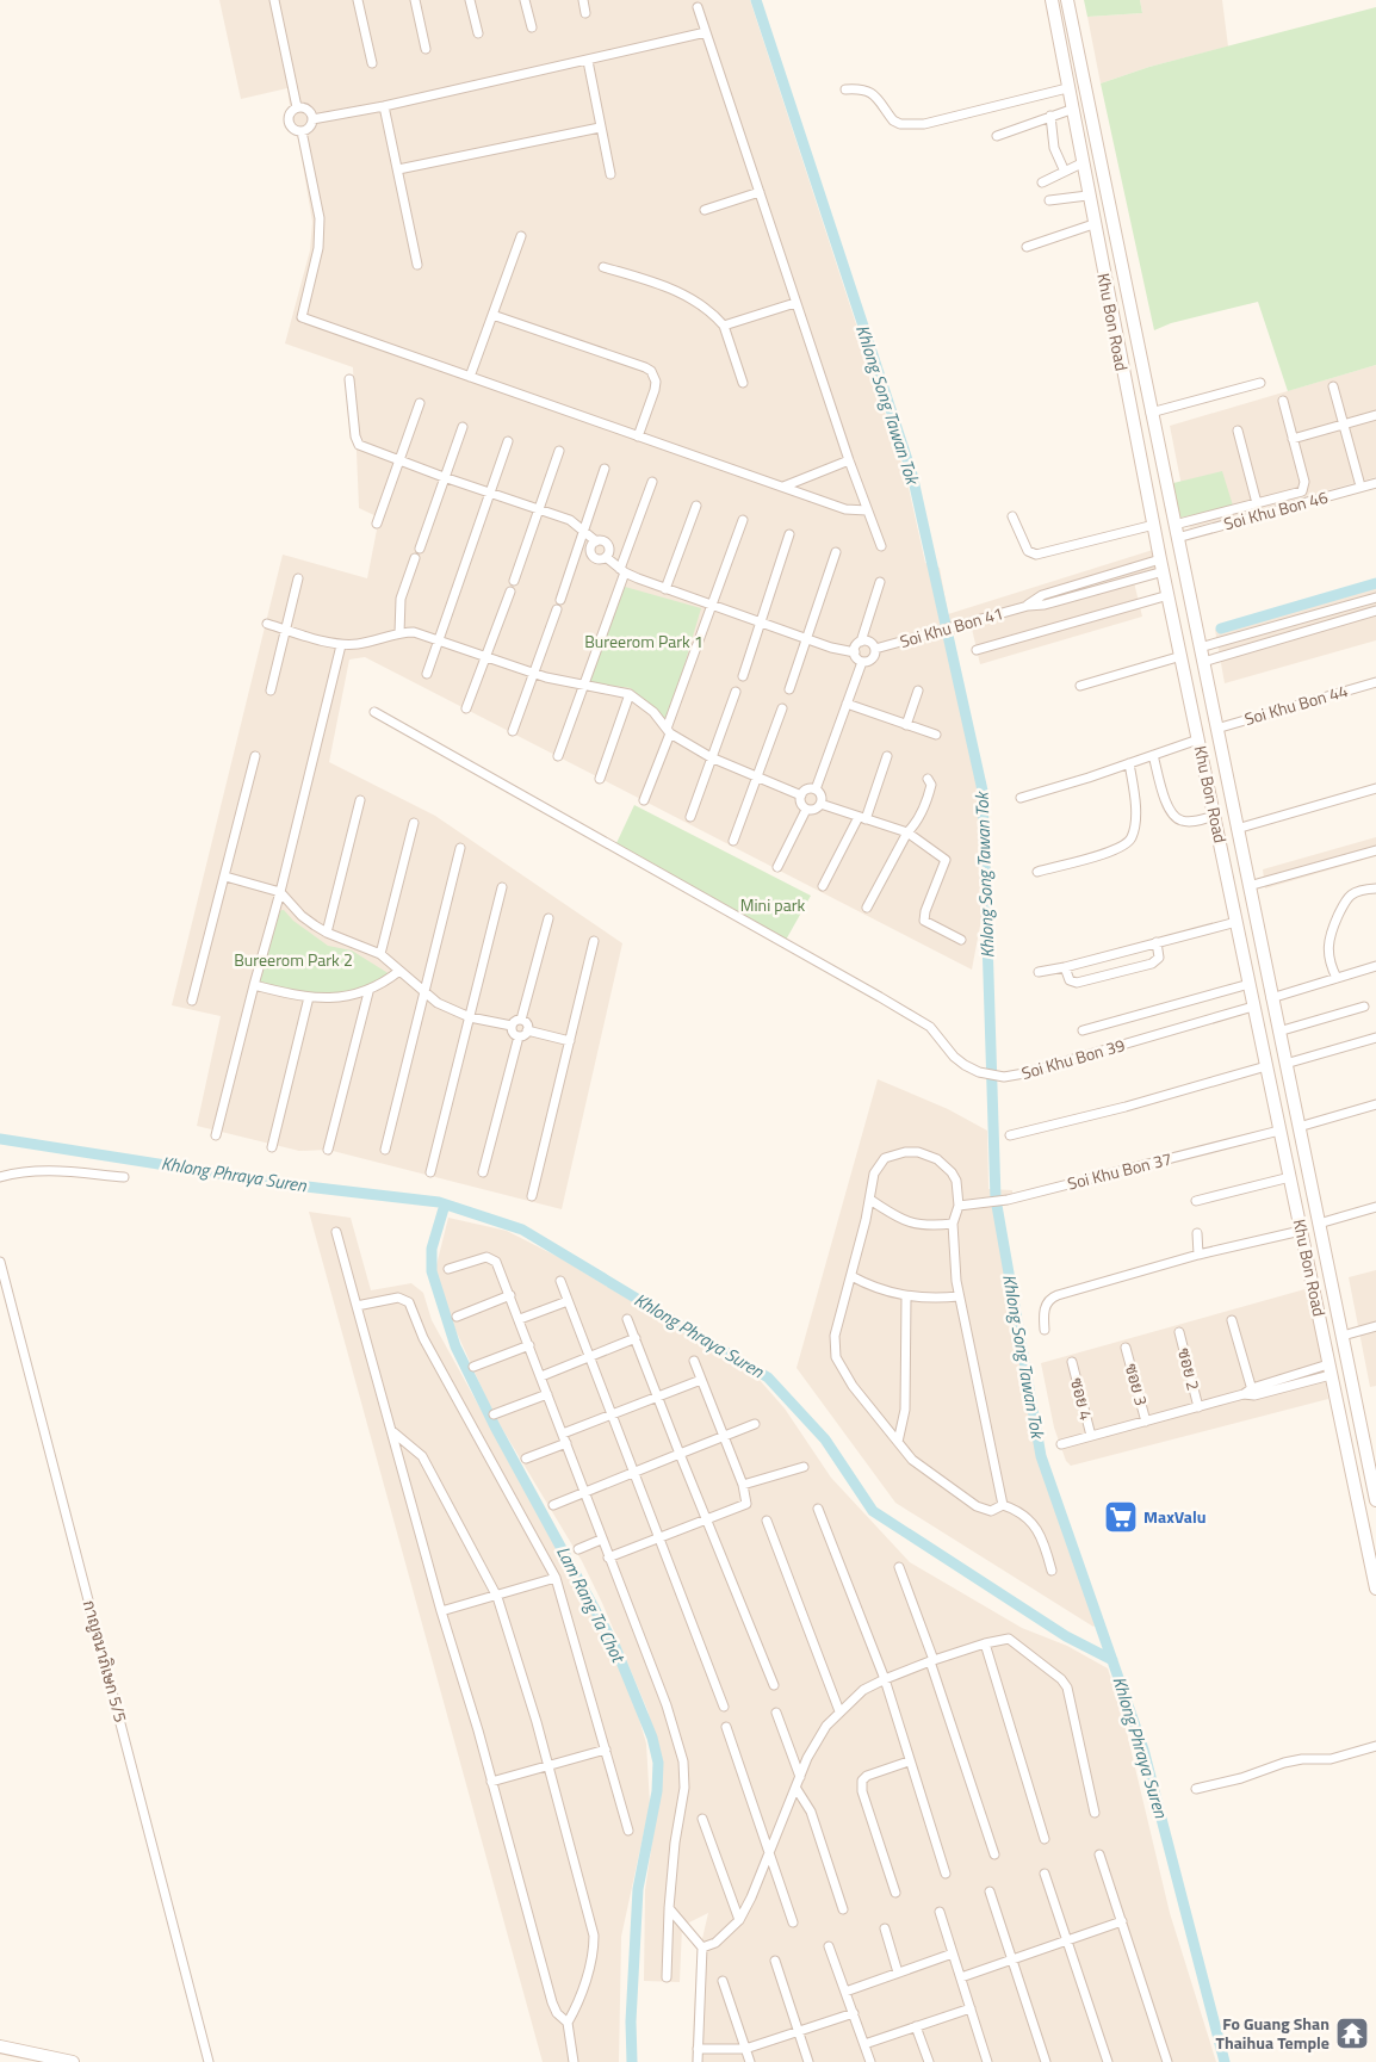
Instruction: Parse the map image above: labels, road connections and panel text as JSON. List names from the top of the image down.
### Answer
{
  "streets": {
    "main road": ["Khu Bon Road"],
    "street": [
      "Soi Khu Bon 46",
      "Soi Khu Bon 41",
      "Soi Khu Bon 44",
      "Soi Khu Bon 39",
      "Soi Khu Bon 37",
      "ซอย 2",
      "ซอย 3",
      "ซอย 4",
      "กาญจนาภิเษก 5/5"
    ]
  },
  "crossings": [
    ["Khu Bon Road", "Soi Khu Bon 46"],
    ["Khu Bon Road", "Soi Khu Bon 41"],
    ["Khu Bon Road", "Soi Khu Bon 44"],
    ["Khu Bon Road", "Soi Khu Bon 39"],
    ["Khu Bon Road", "Soi Khu Bon 37"]
  ],
  "water": ["Khlong Song Tawan Tok", "Khlong Phraya Suren", "Lam Rang Ta Chot"],
  "parks": ["Bureerom Park 1", "Mini park", "Bureerom Park 2"],
  "places": {
    "supermarket": ["MaxValu"],
    "temple": ["Fo Guang Shan Thaihua Temple"]
  }
}
